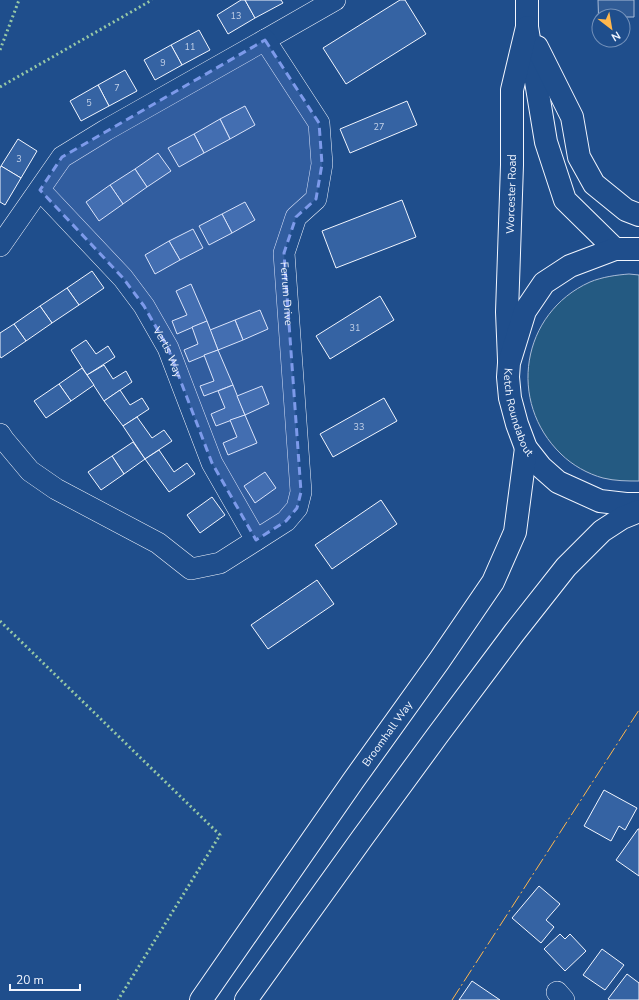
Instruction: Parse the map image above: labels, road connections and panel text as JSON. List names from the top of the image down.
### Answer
{
  "streets": {
    "main road": ["Worcester Road", "Ketch Roundabout", "Broomhall Way"],
    "street": ["Ferrum Drive", "Vertis Way"]
  },
  "crossings": [
    ["Worcester Road", "Ketch Roundabout"],
    ["Ferrum Drive", "Vertis Way"],
    ["Ketch Roundabout", "Broomhall Way"]
  ],
  "house_numbers": [
    "13",
    "11",
    "9",
    "7",
    "5",
    "27",
    "3",
    "31",
    "33"
  ],
  "scale_bar": "20 m",
  "north": "bottom right"
}
